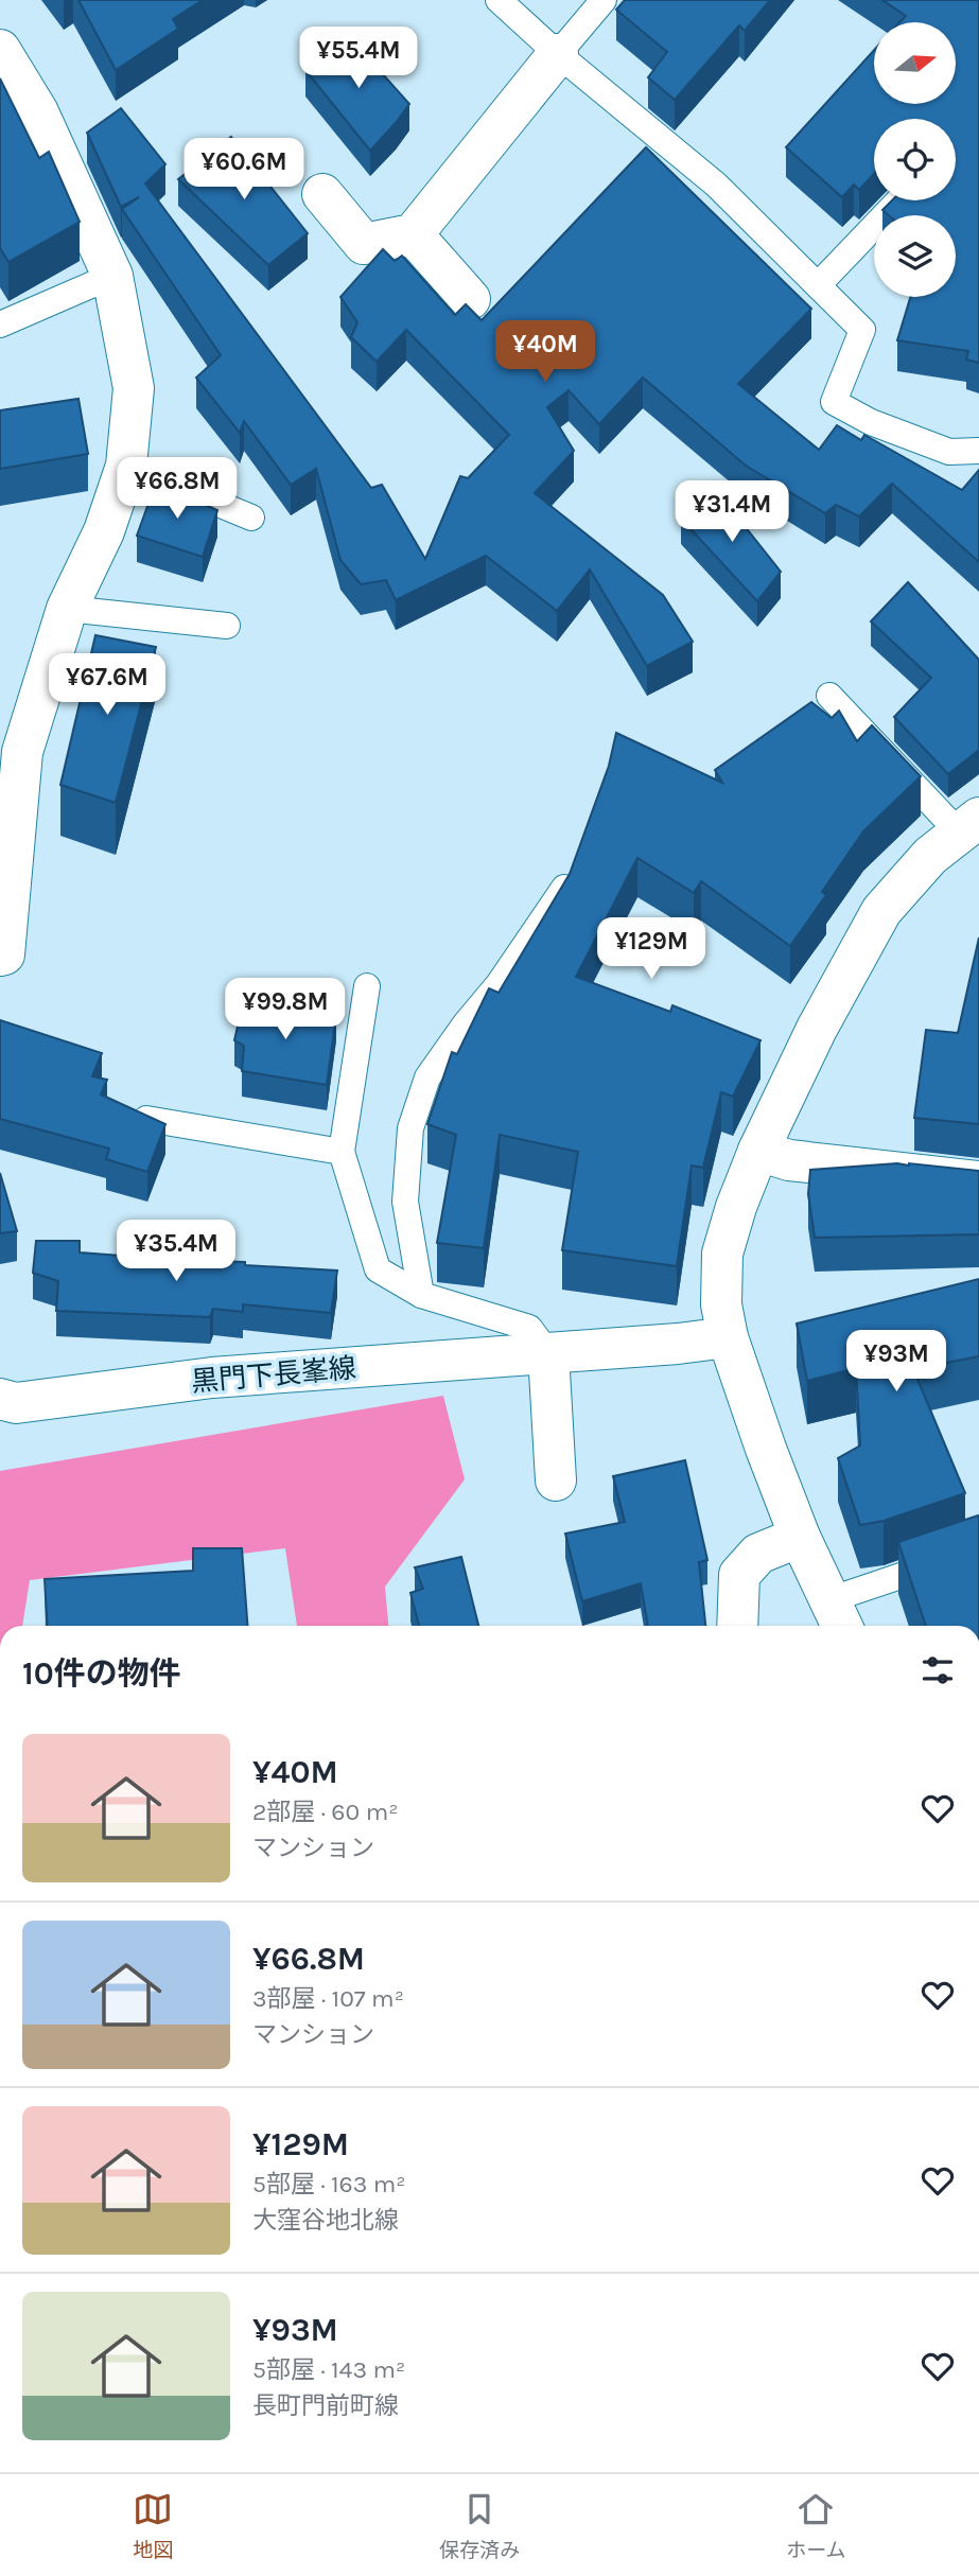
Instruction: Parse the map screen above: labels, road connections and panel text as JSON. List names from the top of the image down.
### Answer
{
  "streets": {
    "street": ["黒門下長峯線"]
  },
  "north": "right",
  "page": {
    "price": [
      "¥55.4M",
      "¥60.6M",
      "¥40M",
      "¥66.8M",
      "¥31.4M",
      "¥67.6M",
      "¥129M",
      "¥99.8M",
      "¥35.4M",
      "¥93M"
    ],
    "heading": "10件の物件",
    "list": [
      {
        "name": "¥40M",
        "note": "2部屋 · 60 m² · マンション"
      },
      {
        "name": "¥66.8M",
        "note": "3部屋 · 107 m² · マンション"
      },
      {
        "name": "¥129M",
        "note": "5部屋 · 163 m² · 大窪谷地北線"
      },
      {
        "name": "¥93M",
        "note": "5部屋 · 143 m² · 長町門前町線"
      }
    ],
    "tabs": ["地図", "保存済み", "ホーム"]
  }
}
